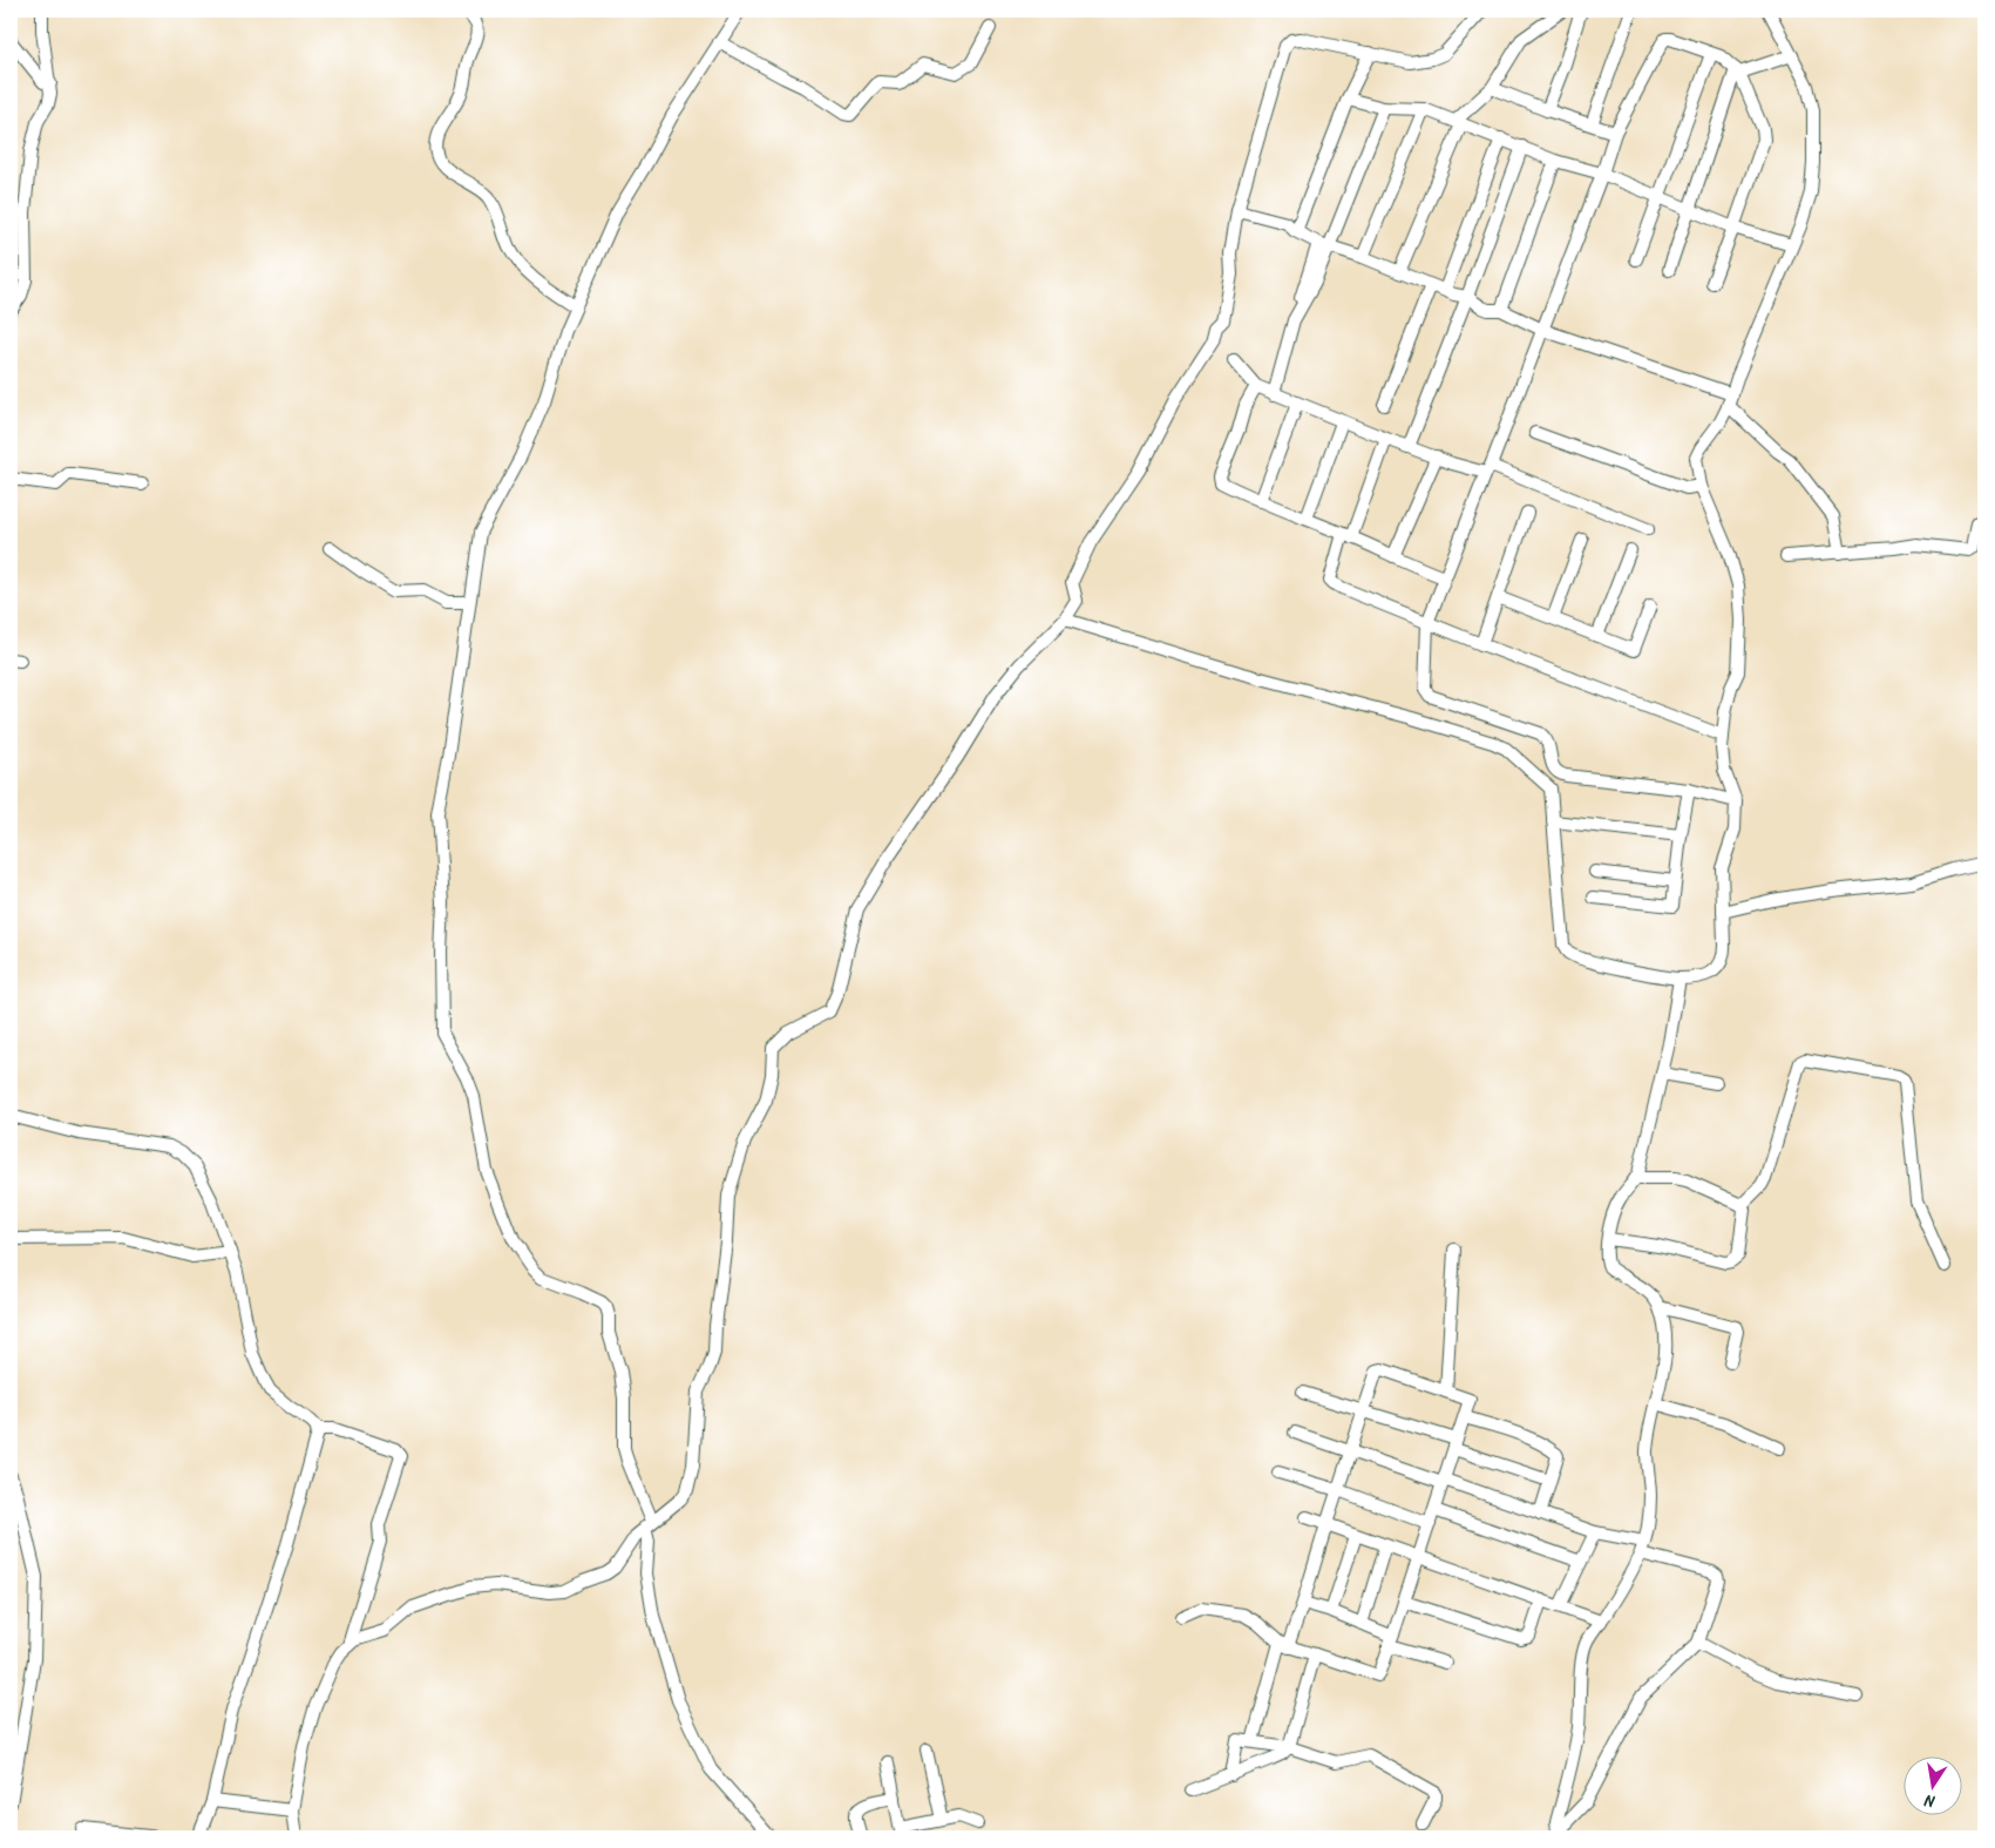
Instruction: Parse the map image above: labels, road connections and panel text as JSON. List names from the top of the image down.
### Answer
{
  "north": "bottom"
}
